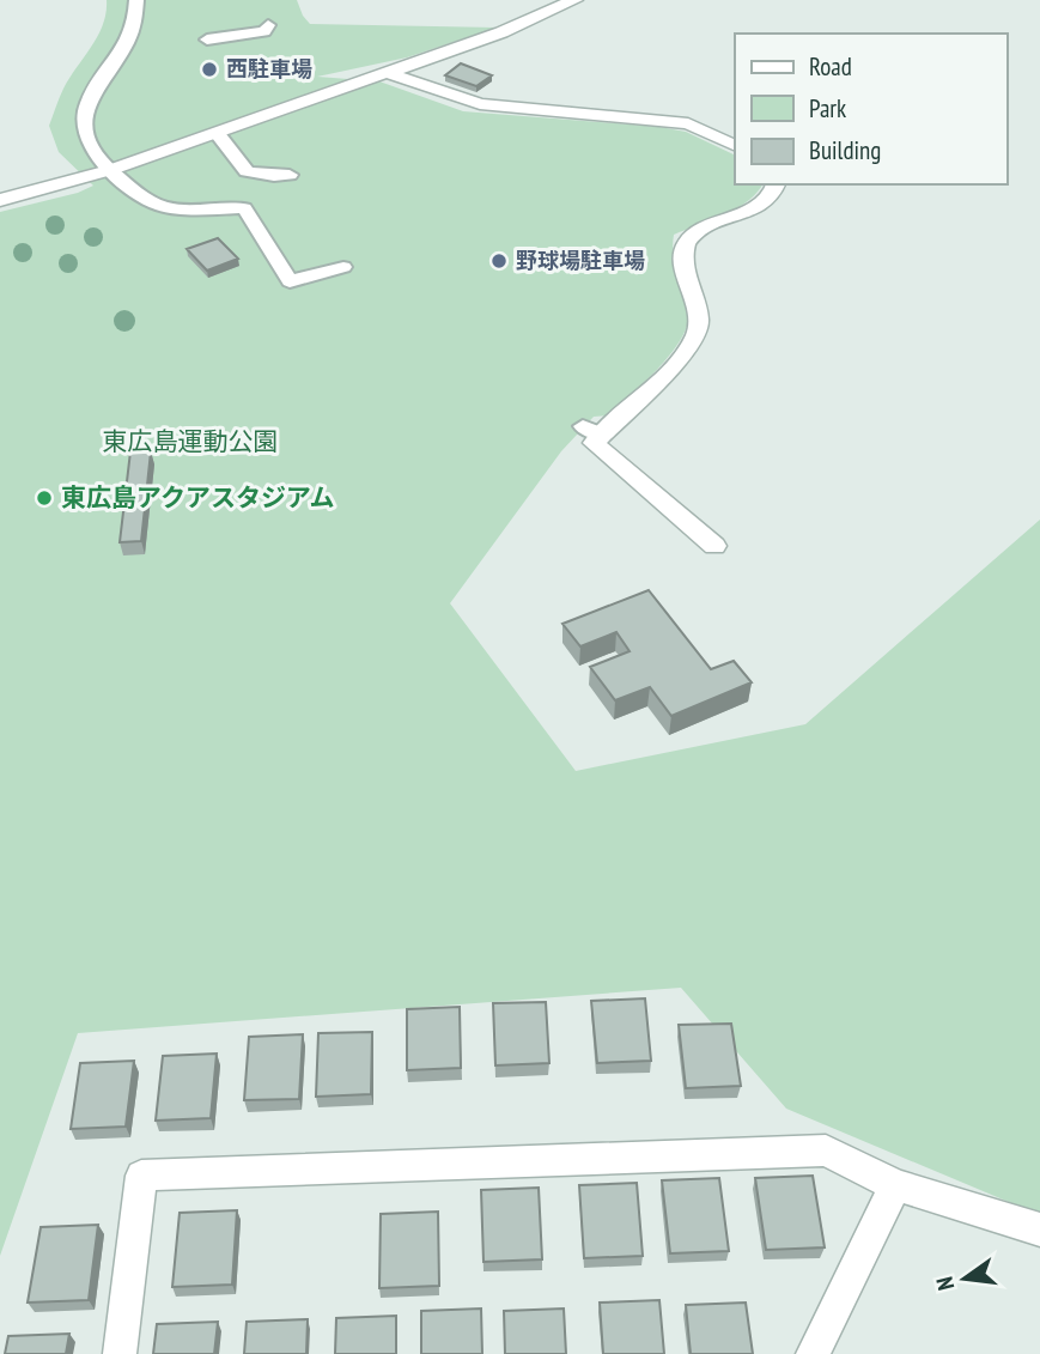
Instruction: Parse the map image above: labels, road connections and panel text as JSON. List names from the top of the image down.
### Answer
{
  "parks": ["東広島運動公園"],
  "places": ["西駐車場", "野球場駐車場", "東広島アクアスタジアム"],
  "legend": ["Road", "Park", "Building"],
  "north": "left"
}
